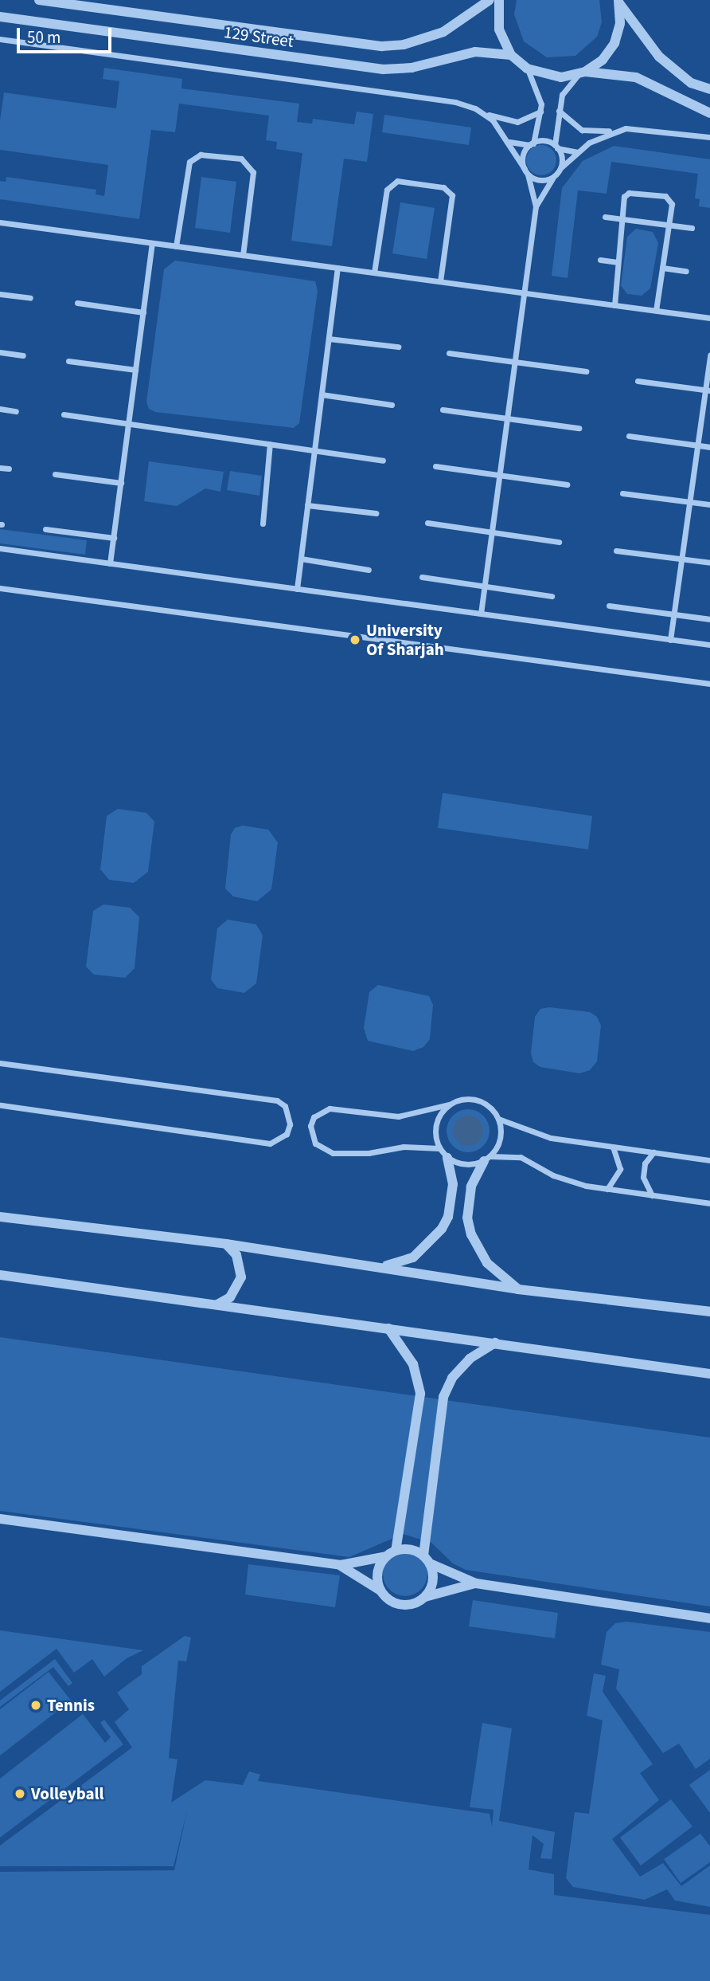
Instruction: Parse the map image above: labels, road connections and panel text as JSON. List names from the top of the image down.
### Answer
{
  "streets": {
    "street": ["129 Street"]
  },
  "places": ["University Of Sharjah", "Tennis", "Volleyball"],
  "scale_bar": "50 m"
}
